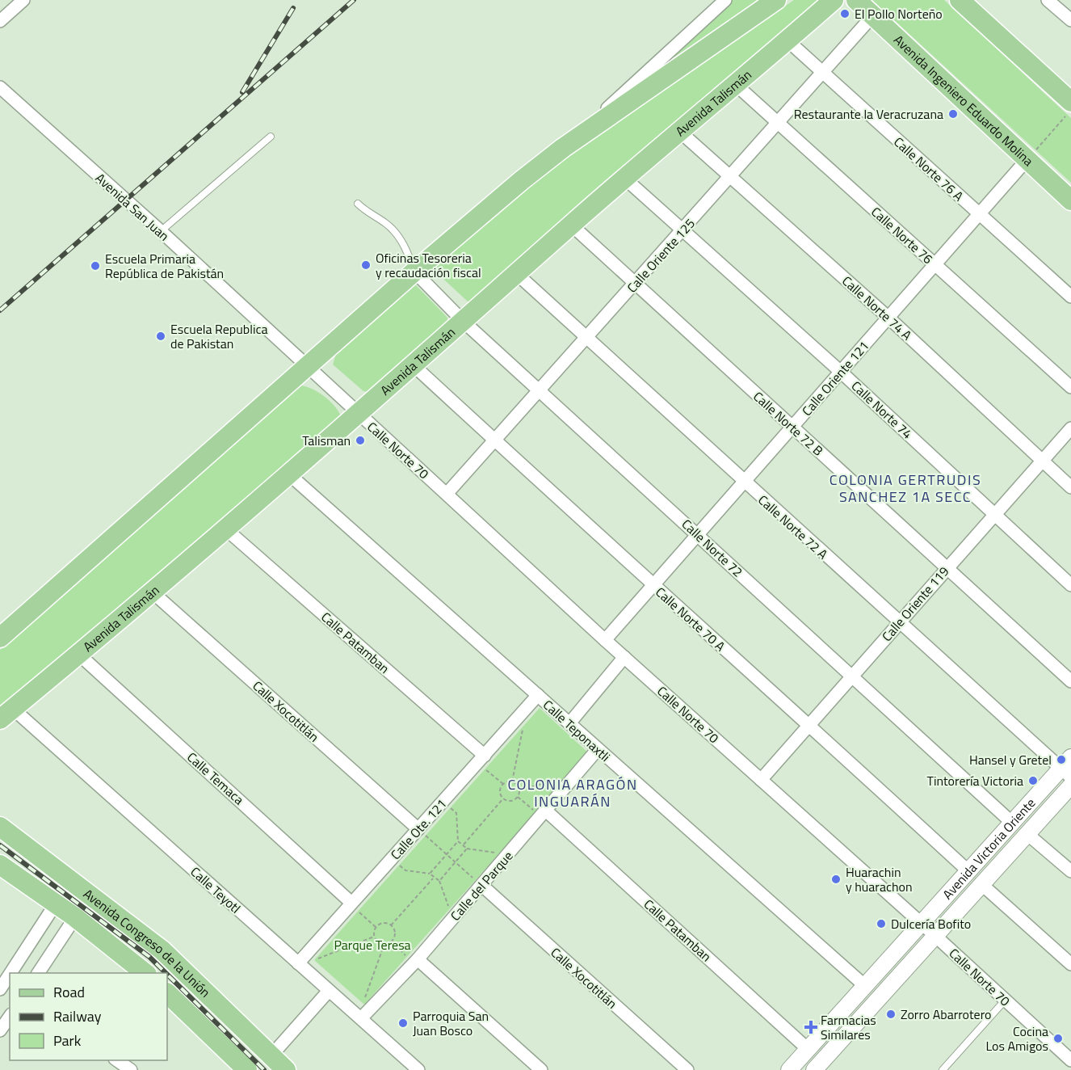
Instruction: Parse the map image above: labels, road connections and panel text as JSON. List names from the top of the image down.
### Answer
{
  "streets": {
    "main road": ["Avenida Ingeniero Eduardo Molina", "Avenida Talismán", "Avenida Congreso de la Unión"],
    "street": [
      "Calle Norte 76 A",
      "Avenida San Juan",
      "Calle Norte 76",
      "Calle Oriente 125",
      "Calle Norte 74 A",
      "Calle Oriente 121",
      "Calle Norte 74",
      "Calle Norte 72 B",
      "Calle Norte 70",
      "Calle Norte 72 A",
      "Calle Norte 72",
      "Calle Oriente 119",
      "Calle Norte 70 A",
      "Calle Patamban",
      "Calle Xocotitlán",
      "Calle Teponaxtli",
      "Calle Temaca",
      "Calle Ote. 121",
      "Avenida Victoria Oriente",
      "Calle del Parque",
      "Calle Teyotl"
    ]
  },
  "crossings": [
    ["Avenida Ingeniero Eduardo Molina", "Calle Oriente 125"],
    ["Avenida Ingeniero Eduardo Molina", "Calle Oriente 121"],
    ["Avenida Talismán", "Calle Norte 76 A"],
    ["Avenida Talismán", "Calle Norte 76"],
    ["Avenida Talismán", "Calle Norte 74 A"],
    ["Avenida Talismán", "Calle Norte 74"],
    ["Avenida Talismán", "Calle Norte 72 B"],
    ["Avenida Talismán", "Calle Norte 70"],
    ["Avenida Talismán", "Calle Norte 72 A"],
    ["Avenida Talismán", "Calle Norte 72"],
    ["Avenida Talismán", "Calle Norte 70 A"],
    ["Avenida Talismán", "Calle Patamban"],
    ["Avenida Talismán", "Calle Xocotitlán"],
    ["Avenida Talismán", "Calle Teponaxtli"],
    ["Avenida Talismán", "Calle Temaca"],
    ["Avenida Talismán", "Calle Teyotl"],
    ["Calle Norte 76 A", "Calle Oriente 125"],
    ["Calle Norte 76 A", "Calle Oriente 121"],
    ["Avenida San Juan", "Calle Norte 70"],
    ["Calle Norte 76", "Calle Oriente 125"],
    ["Calle Norte 76", "Calle Oriente 121"],
    ["Calle Oriente 125", "Calle Norte 74 A"],
    ["Calle Oriente 125", "Calle Norte 74"],
    ["Calle Oriente 125", "Calle Norte 72 B"],
    ["Calle Oriente 125", "Calle Norte 70"],
    ["Calle Oriente 125", "Calle Norte 72 A"],
    ["Calle Oriente 125", "Calle Norte 72"],
    ["Calle Oriente 125", "Calle Norte 70 A"],
    ["Calle Norte 74 A", "Calle Oriente 121"],
    ["Calle Norte 74 A", "Calle Oriente 119"],
    ["Calle Oriente 121", "Calle Norte 74"],
    ["Calle Oriente 121", "Calle Norte 72 B"],
    ["Calle Oriente 121", "Calle Norte 70"],
    ["Calle Oriente 121", "Calle Norte 72 A"],
    ["Calle Oriente 121", "Calle Norte 72"],
    ["Calle Oriente 121", "Calle Norte 70 A"],
    ["Calle Norte 74", "Calle Oriente 119"],
    ["Calle Norte 72 B", "Calle Oriente 119"],
    ["Calle Norte 70", "Calle Oriente 119"],
    ["Calle Norte 70", "Avenida Victoria Oriente"],
    ["Calle Norte 72 A", "Calle Oriente 119"],
    ["Calle Norte 72 A", "Avenida Victoria Oriente"],
    ["Calle Norte 72", "Calle Oriente 119"],
    ["Calle Norte 72", "Avenida Victoria Oriente"],
    ["Calle Oriente 119", "Calle Norte 70 A"],
    ["Calle Norte 70 A", "Avenida Victoria Oriente"],
    ["Calle Patamban", "Calle Ote. 121"],
    ["Calle Patamban", "Avenida Victoria Oriente"],
    ["Calle Patamban", "Calle del Parque"],
    ["Calle Xocotitlán", "Calle Ote. 121"],
    ["Calle Xocotitlán", "Calle del Parque"],
    ["Calle Teponaxtli", "Calle Ote. 121"],
    ["Calle Teponaxtli", "Avenida Victoria Oriente"],
    ["Calle Teponaxtli", "Calle del Parque"],
    ["Calle Temaca", "Calle Ote. 121"],
    ["Calle Ote. 121", "Calle Teyotl"],
    ["Calle del Parque", "Calle Teyotl"]
  ],
  "districts": ["COLONIA GERTRUDIS SANCHEZ 1A SECC", "COLONIA ARAGÓN INGUARÁN"],
  "parks": ["Parque Teresa"],
  "places": {
    "other": [
      "El Pollo Norteño",
      "Restaurante la Veracruzana",
      "Oficinas Tesoreria y recaudación fiscal",
      "Escuela Primaria República de Pakistán",
      "Escuela Republica de Pakistan",
      "Talisman",
      "Hansel y Gretel",
      "Tintorería Victoria",
      "Huarachin y huarachon",
      "Dulcería Bofito",
      "Zorro Abarrotero",
      "Parroquia San Juan Bosco",
      "Cocina Los Amigos"
    ],
    "health": ["Farmacias Similares"]
  },
  "legend": ["Road", "Railway", "Park"]
}
